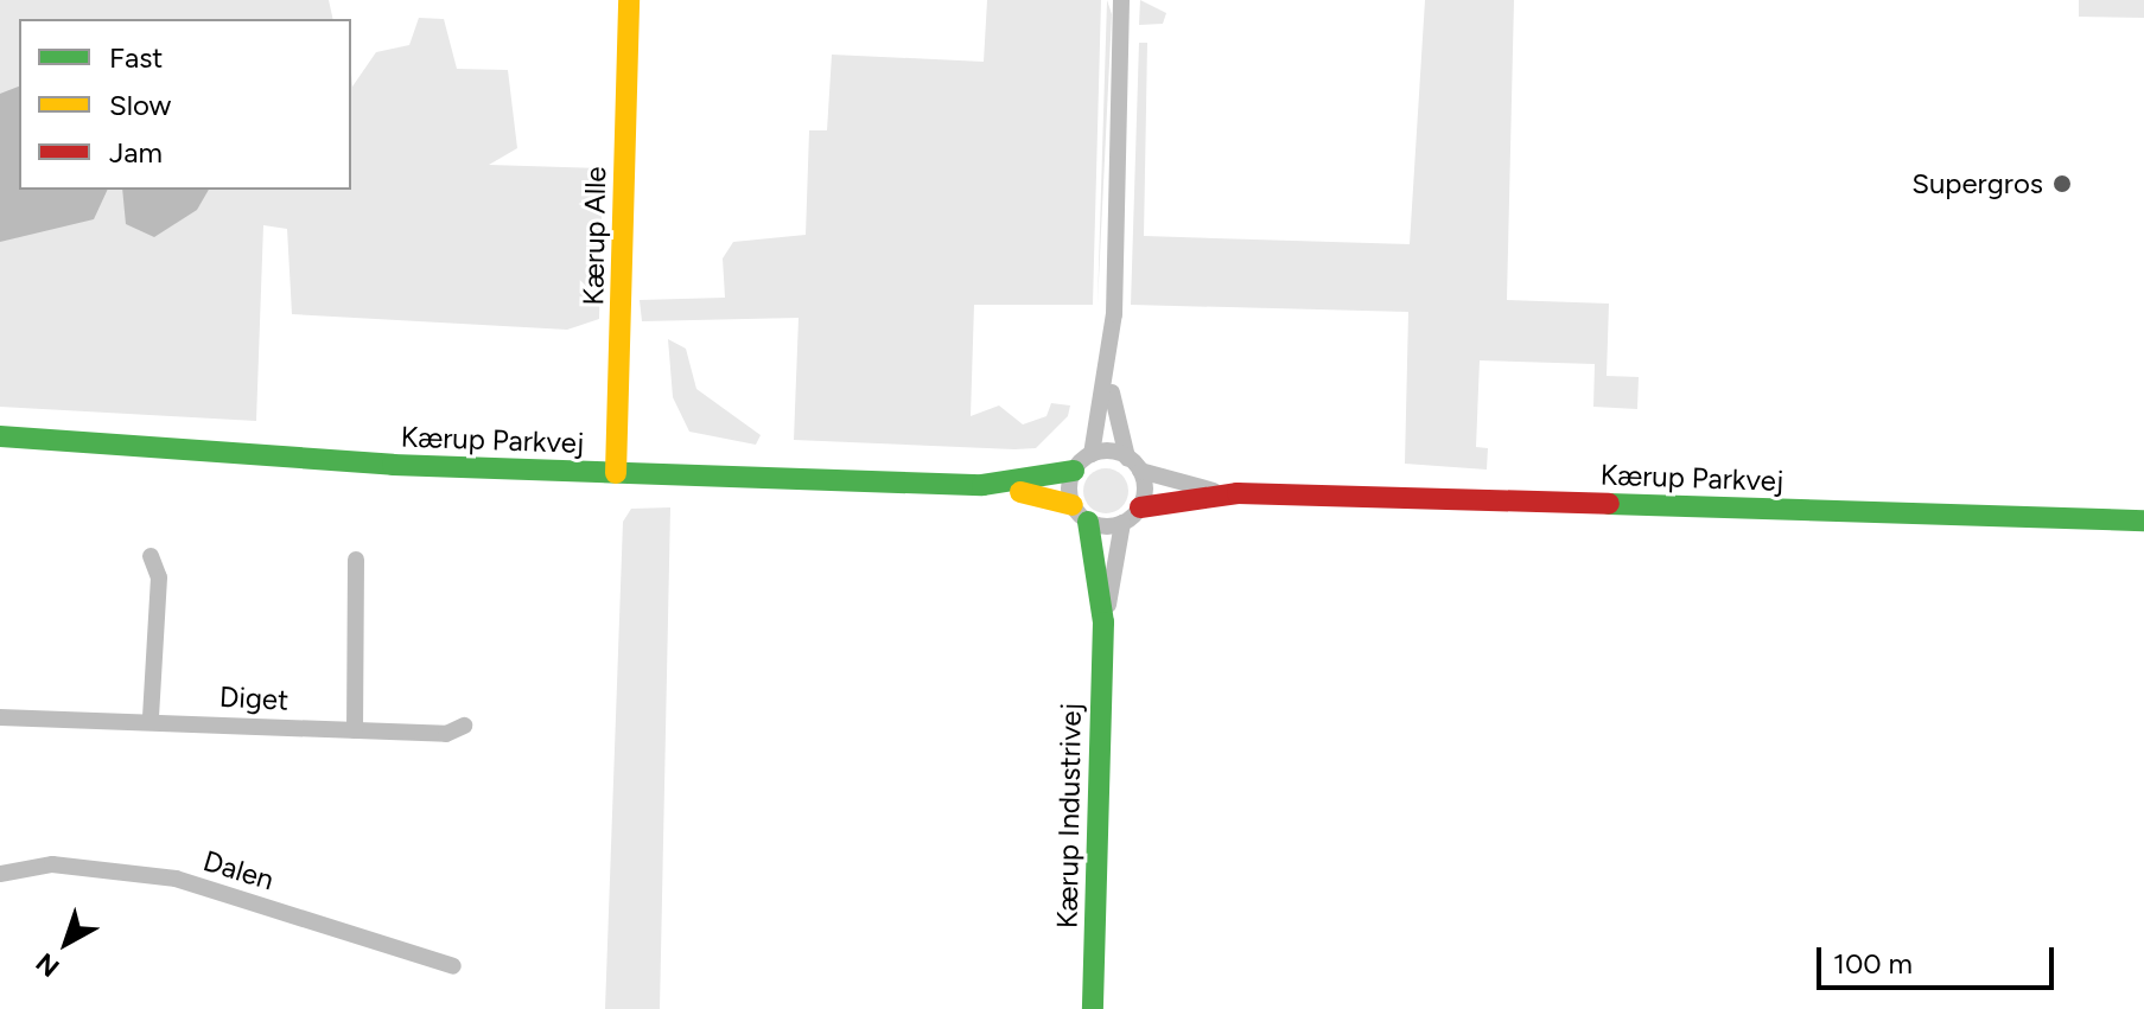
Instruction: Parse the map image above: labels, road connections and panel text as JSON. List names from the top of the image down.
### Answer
{
  "streets": {
    "street": [
      "Kærup Alle",
      "Kærup Parkvej",
      "Diget",
      "Kærup Industrivej",
      "Dalen"
    ]
  },
  "crossings": [
    ["Kærup Alle", "Kærup Parkvej"],
    ["Kærup Parkvej", "Kærup Industrivej"]
  ],
  "places": ["Supergros"],
  "legend": ["Fast", "Slow", "Jam"],
  "scale_bar": "100 m",
  "north": "bottom left"
}
